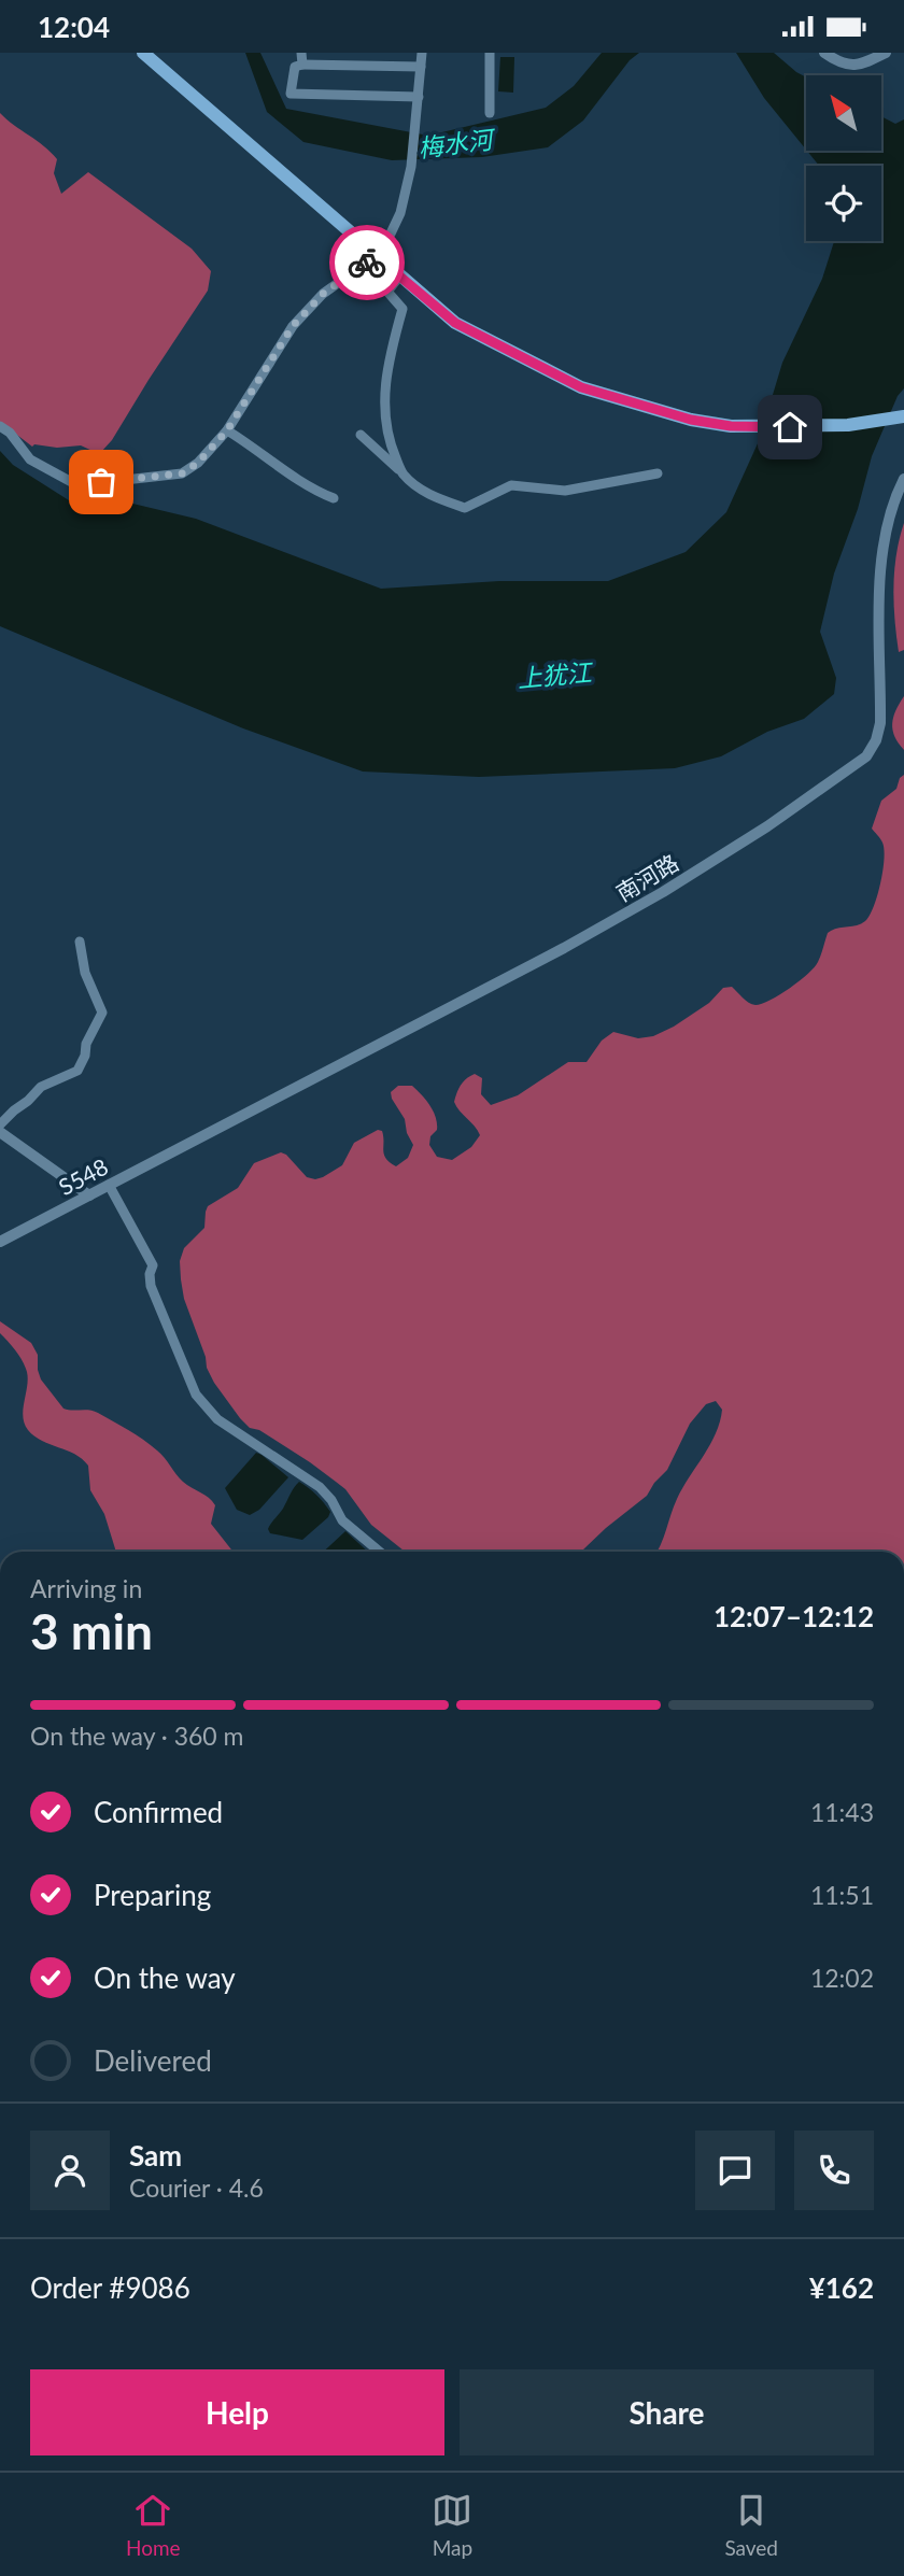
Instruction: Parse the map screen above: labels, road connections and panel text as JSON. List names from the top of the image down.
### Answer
{
  "streets": {
    "street": ["南河路", "S548"]
  },
  "crossings": [
    ["南河路", "S548"]
  ],
  "water": ["梅水河", "上犹江"],
  "north": "top left",
  "page": {
    "status": "12:04",
    "heading": ["3 min", "Arriving in", "12:07–12:12"],
    "panel": [
      "Sam",
      "Courier · 4.6",
      "Order #9086",
      "¥162"
    ],
    "bar": "On the way · 360 m",
    "list": [
      ["Confirmed", "11:43"],
      ["Preparing", "11:51"],
      ["On the way", "12:02"],
      "Delivered"
    ],
    "buttons": ["Help", "Share"],
    "tabs": ["Home", "Map", "Saved"]
  }
}
